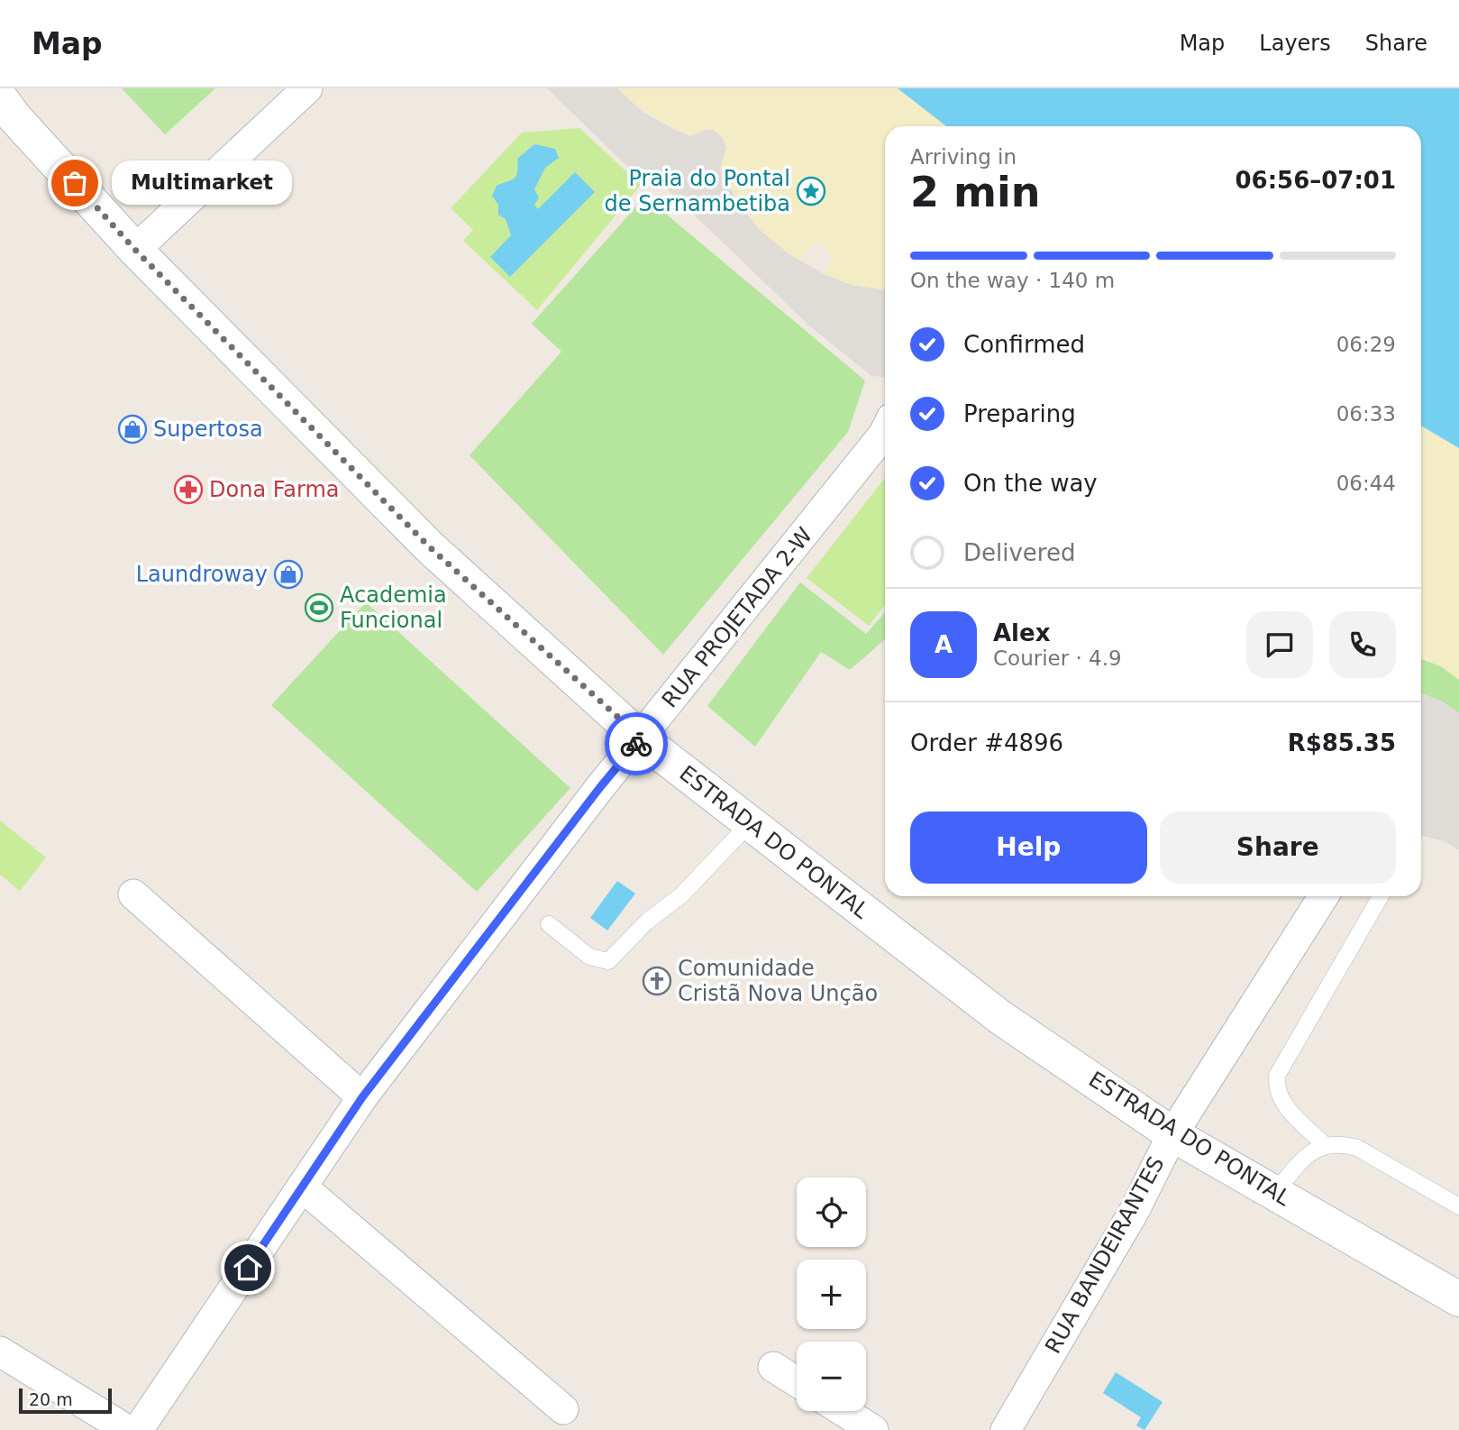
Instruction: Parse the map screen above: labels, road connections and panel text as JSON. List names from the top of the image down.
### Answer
{
  "streets": {
    "main road": ["ESTRADA DO PONTAL"],
    "street": ["RUA PROJETADA 2-W", "RUA BANDEIRANTES"]
  },
  "crossings": [
    ["RUA PROJETADA 2-W", "ESTRADA DO PONTAL"],
    ["ESTRADA DO PONTAL", "RUA BANDEIRANTES"]
  ],
  "places": {
    "other": ["Multimarket"],
    "place": ["Praia do Pontal de Sernambetiba"],
    "shop": ["Supertosa", "Laundroway"],
    "pharmacy": ["Dona Farma"],
    "sports": ["Academia Funcional"],
    "church": ["Comunidade Cristã Nova Unção"]
  },
  "scale_bar": "20 m",
  "page": {
    "header": "Map",
    "nav": ["Map", "Layers", "Share"],
    "heading": ["2 min", "Arriving in", "06:56–07:01"],
    "panel": [
      "Alex",
      "Courier · 4.9",
      "Order #4896",
      "R$85.35"
    ],
    "bubble": "Multimarket",
    "bar": "On the way · 140 m",
    "list": [
      ["Confirmed", "06:29"],
      ["Preparing", "06:33"],
      ["On the way", "06:44"],
      "Delivered"
    ],
    "round": "A",
    "buttons": ["Help", "Share"],
    "map_buttons": ["+", "−"],
    "scale": "20 m"
  }
}
